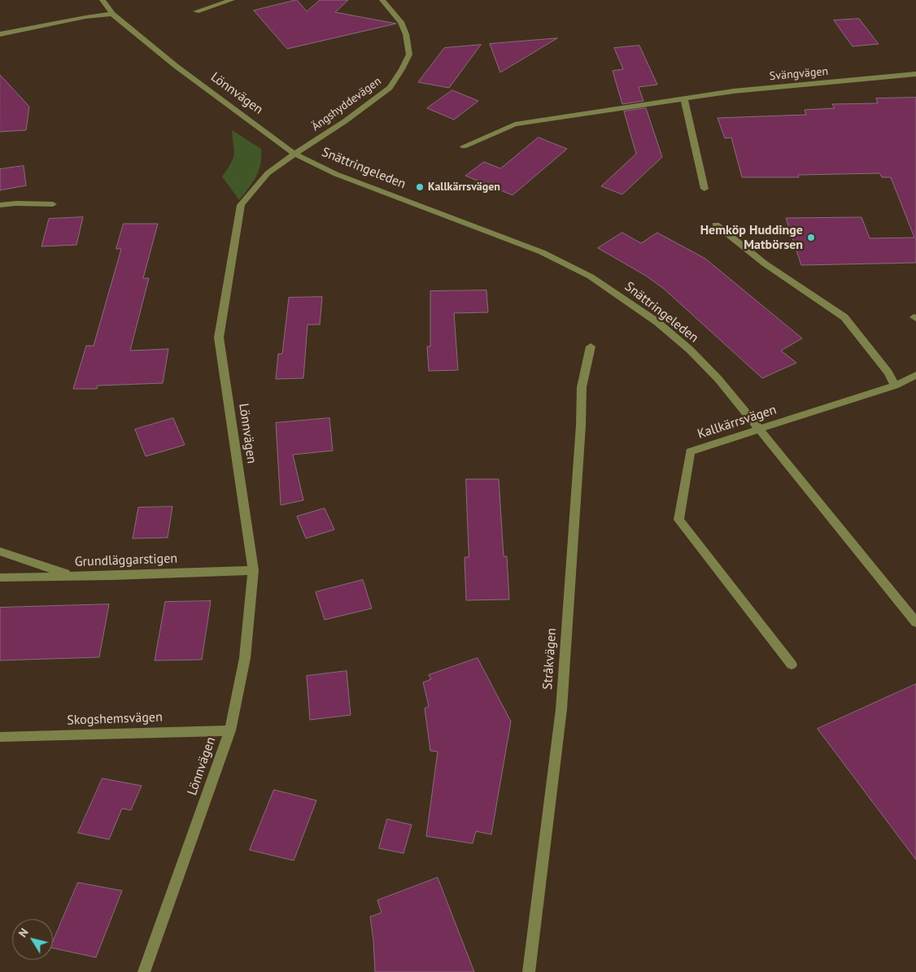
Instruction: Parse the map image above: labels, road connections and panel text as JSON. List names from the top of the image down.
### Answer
{
  "streets": {
    "street": [
      "Svängvägen",
      "Lönnvägen",
      "Ängshyddevägen",
      "Snättringeleden",
      "Kallkärrsvägen",
      "Grundläggarstigen",
      "Stråkvägen",
      "Skogshemsvägen"
    ]
  },
  "crossings": [
    ["Lönnvägen", "Ängshyddevägen"],
    ["Lönnvägen", "Snättringeleden"],
    ["Lönnvägen", "Grundläggarstigen"],
    ["Lönnvägen", "Skogshemsvägen"],
    ["Ängshyddevägen", "Snättringeleden"],
    ["Snättringeleden", "Kallkärrsvägen"]
  ],
  "places": ["Kallkärrsvägen", "Hemköp Huddinge Matbörsen"],
  "north": "top left"
}
